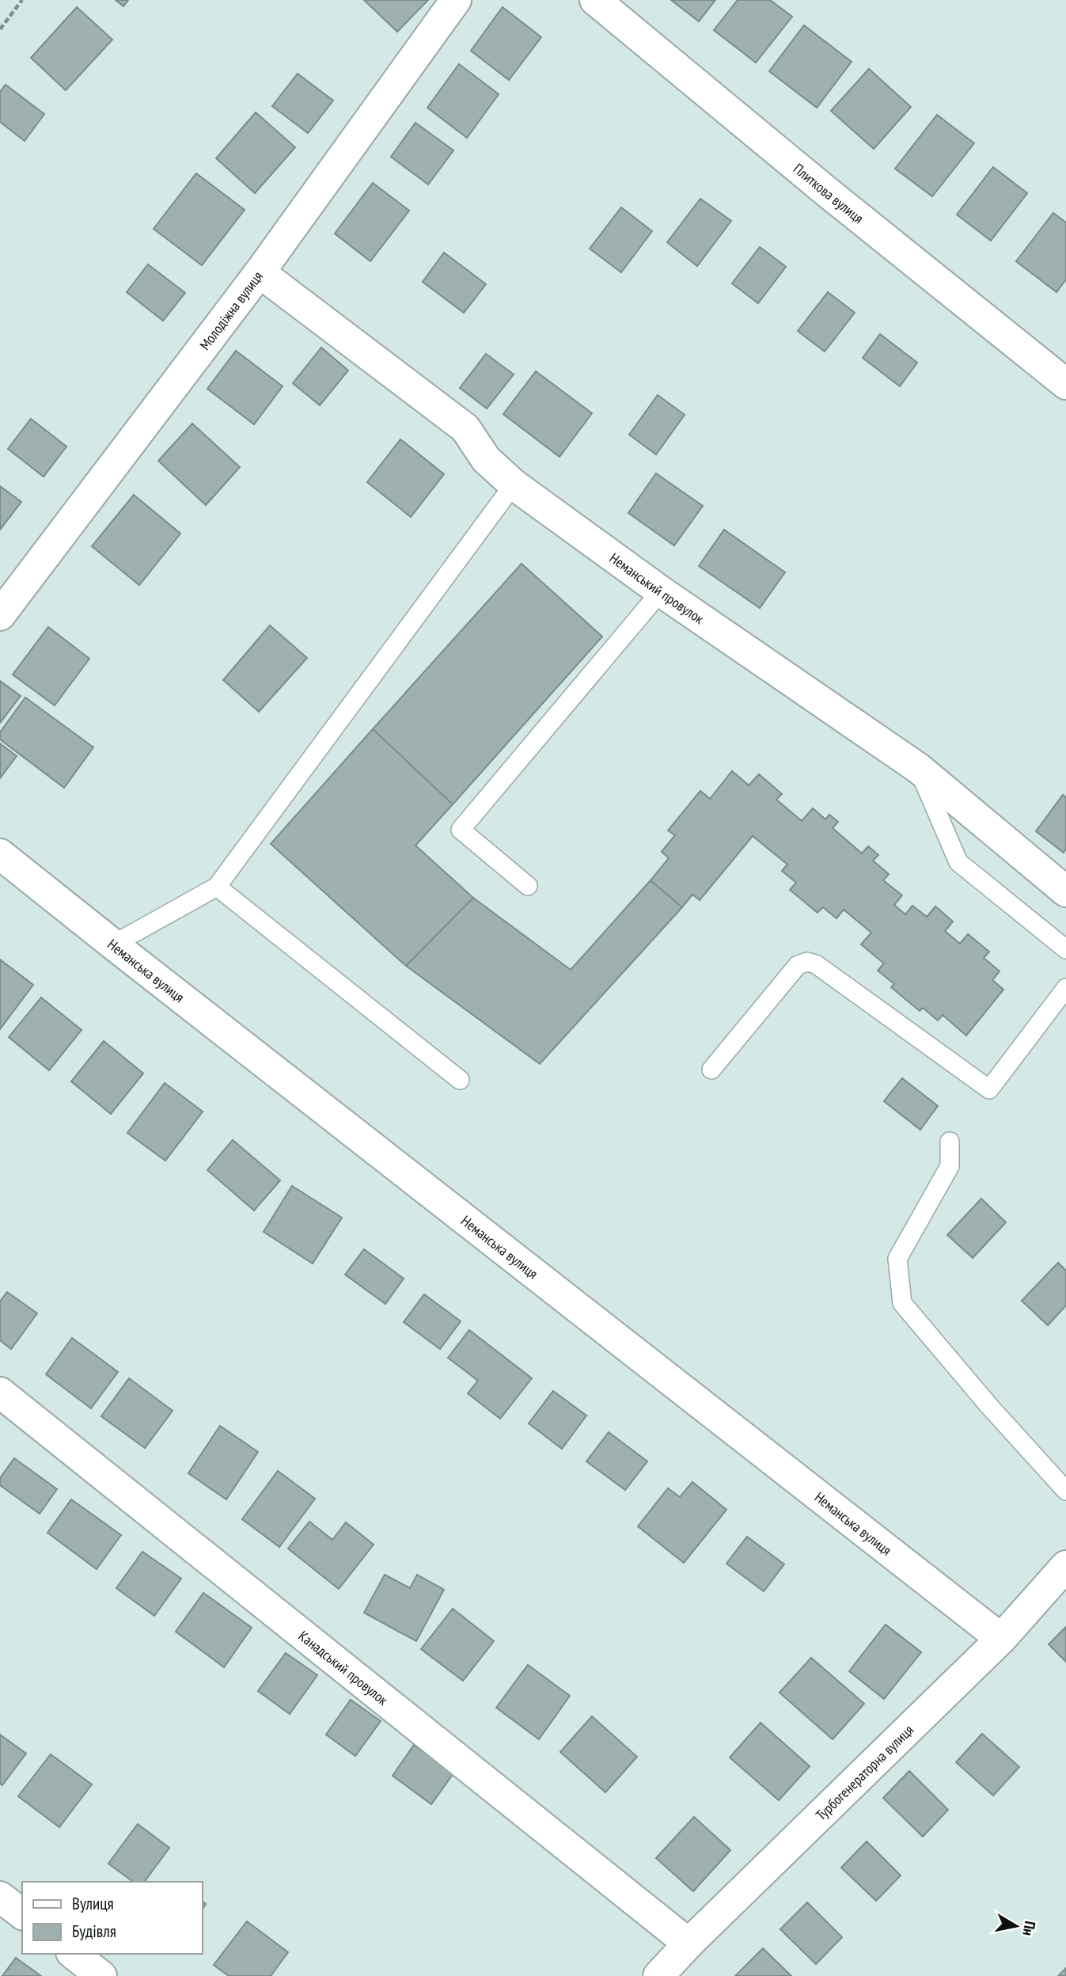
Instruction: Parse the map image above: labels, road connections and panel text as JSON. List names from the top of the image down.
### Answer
{
  "streets": {
    "street": [
      "Плиткова вулиця",
      "Молодіжна вулиця",
      "Неманський провулок",
      "Неманська вулиця",
      "Канадський провулок",
      "Турбогенераторна вулиця"
    ]
  },
  "crossings": [
    ["Молодіжна вулиця", "Неманський провулок"],
    ["Неманська вулиця", "Турбогенераторна вулиця"],
    ["Канадський провулок", "Турбогенераторна вулиця"]
  ],
  "legend": ["Вулиця", "Будівля"],
  "north": "right"
}
